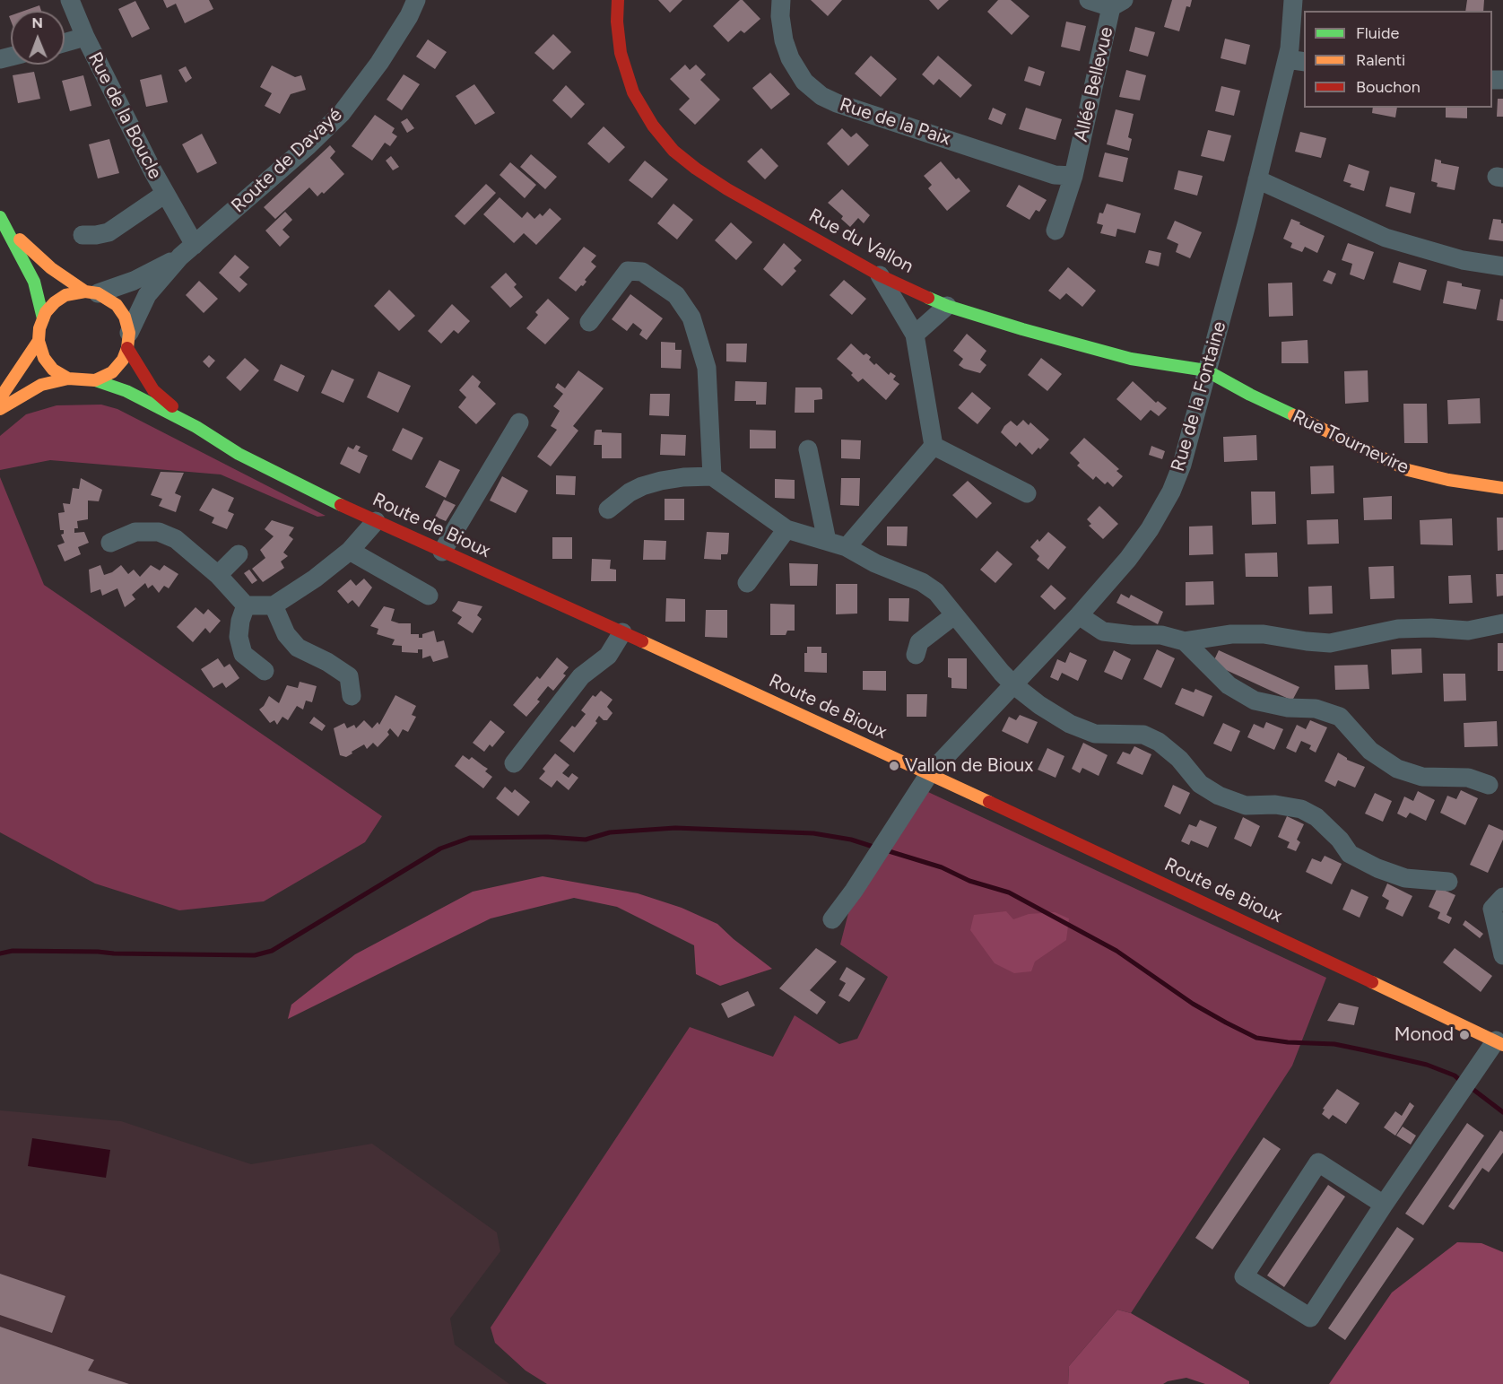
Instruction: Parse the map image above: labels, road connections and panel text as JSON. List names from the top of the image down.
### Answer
{
  "streets": {
    "main road": ["Rue du Vallon", "Rue Tournevire", "Route de Bioux"],
    "street": [
      "Allée Bellevue",
      "Rue de la Boucle",
      "Rue de la Paix",
      "Route de Davayé",
      "Rue de la Fontaine"
    ]
  },
  "crossings": [
    ["Allée Bellevue", "Rue de la Paix"],
    ["Rue de la Boucle", "Route de Davayé"],
    ["Route de Davayé", "Route de Bioux"],
    ["Rue du Vallon", "Rue de la Fontaine"],
    ["Rue du Vallon", "Rue Tournevire"],
    ["Rue de la Fontaine", "Rue Tournevire"],
    ["Rue de la Fontaine", "Route de Bioux"]
  ],
  "places": ["Vallon de Bioux", "Monod"],
  "legend": ["Fluide", "Ralenti", "Bouchon"],
  "north": "top"
}
